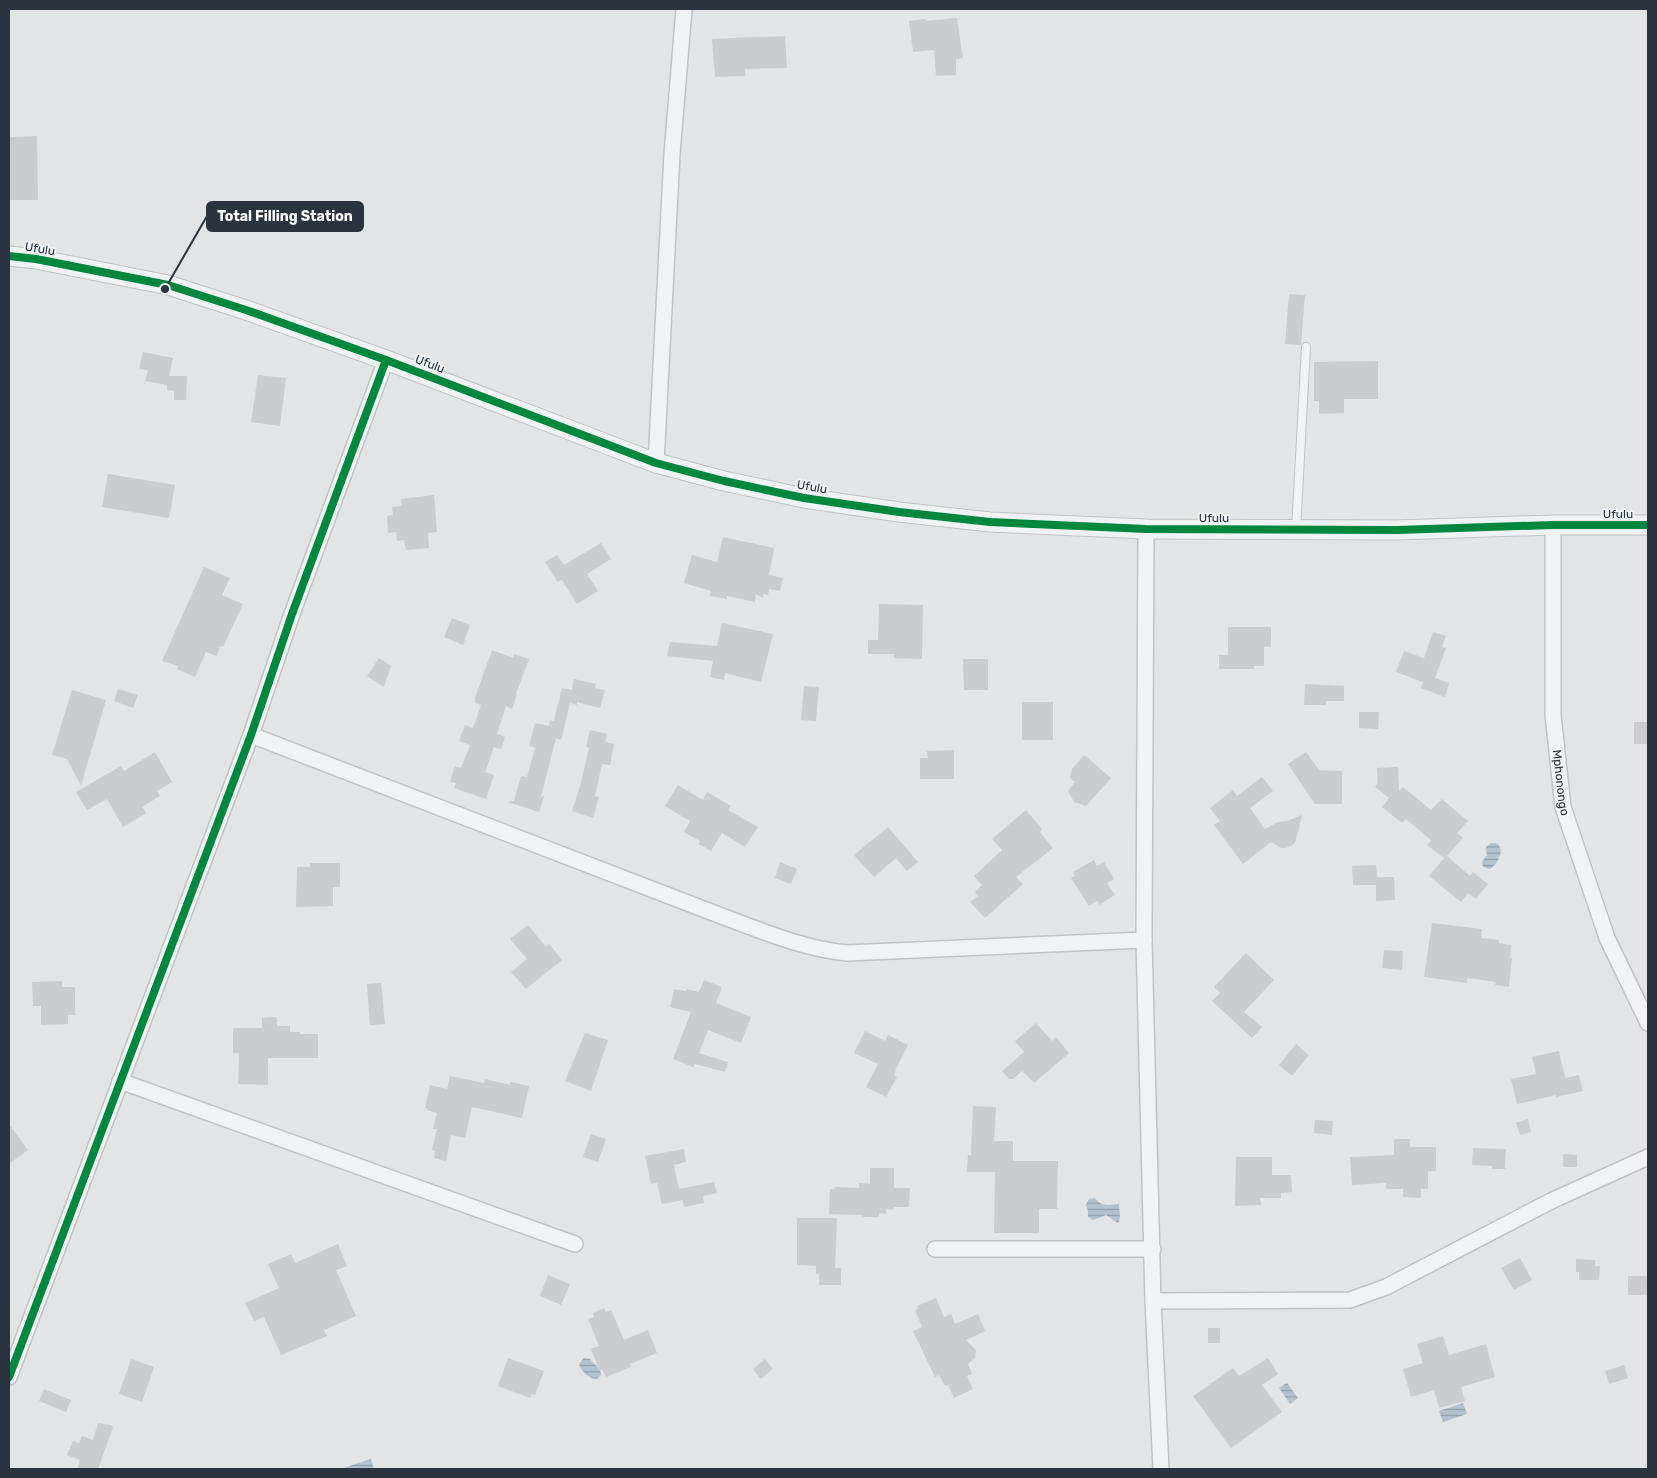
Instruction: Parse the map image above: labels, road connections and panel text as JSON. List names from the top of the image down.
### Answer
{
  "streets": {
    "street": ["Ufulu", "Mphonongo"]
  },
  "crossings": [
    ["Ufulu", "Mphonongo"]
  ],
  "places": ["Total Filling Station"]
}
